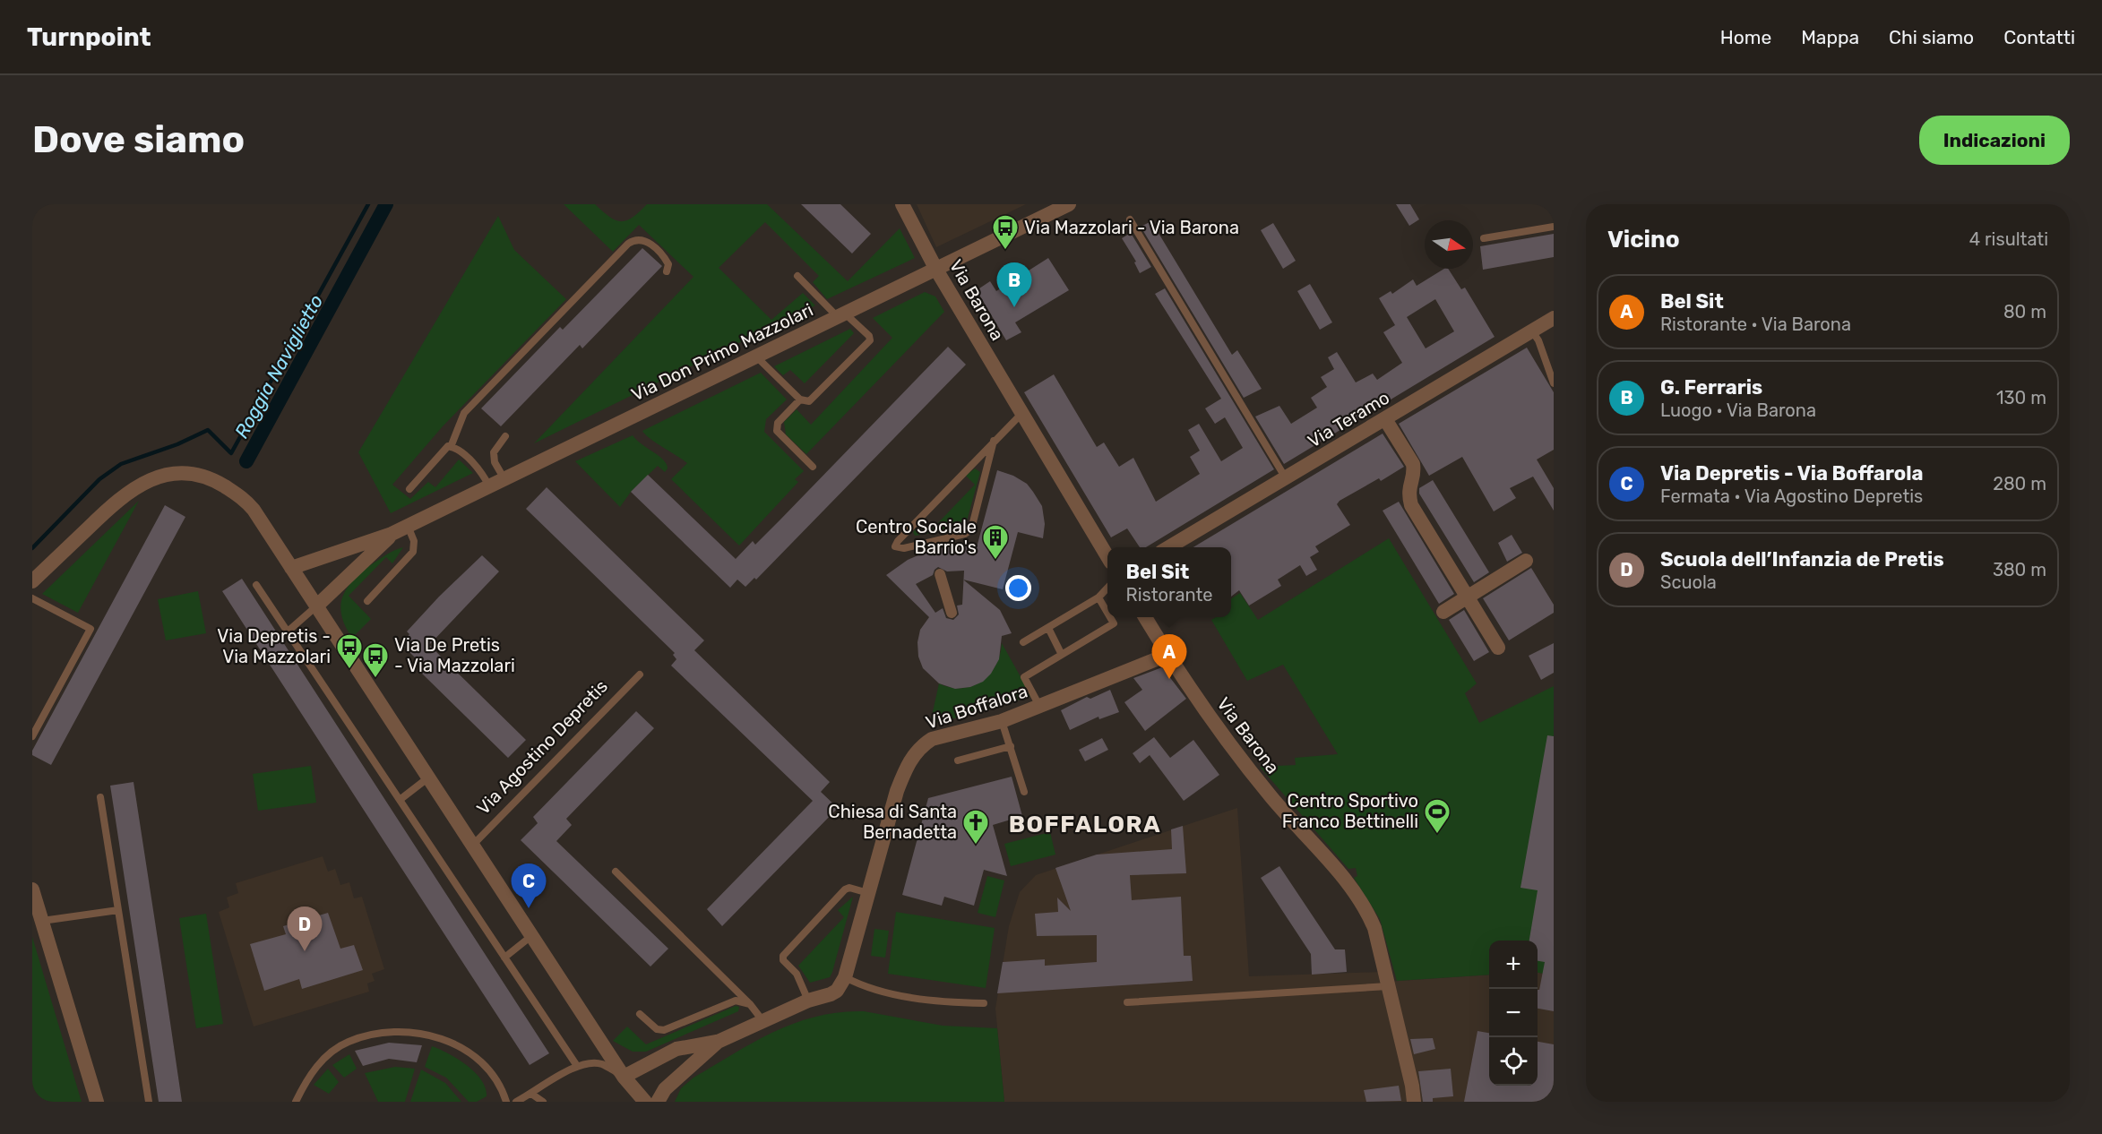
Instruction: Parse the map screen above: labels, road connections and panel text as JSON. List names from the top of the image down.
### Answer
{
  "streets": {
    "street": [
      "Via Barona",
      "Via Don Primo Mazzolari",
      "Via Teramo",
      "Via Boffalora",
      "Via Agostino Depretis"
    ]
  },
  "crossings": [
    ["Via Barona", "Via Don Primo Mazzolari"],
    ["Via Barona", "Via Boffalora"],
    ["Via Don Primo Mazzolari", "Via Agostino Depretis"]
  ],
  "districts": ["BOFFALORA"],
  "water": ["Roggia Naviglietto"],
  "places": {
    "bus stop": ["Via Mazzolari - Via Barona", "Via Depretis - Via Mazzolari", "Via De Pretis - Via Mazzolari"],
    "building": ["Centro Sociale Barrio's"],
    "sports": ["Centro Sportivo Franco Bettinelli"],
    "church": ["Chiesa di Santa Bernadetta"]
  },
  "north": "right",
  "page": {
    "header": "Turnpoint",
    "nav": [
      "Home",
      "Mappa",
      "Chi siamo",
      "Contatti"
    ],
    "buttons": "Indicazioni",
    "title": "Dove siamo",
    "heading": ["Vicino", "4 risultati"],
    "pins": [
      "B",
      "A",
      "C",
      "D"
    ],
    "list": [
      {
        "mark": "A",
        "name": "Bel Sit",
        "note": "Ristorante · Via Barona",
        "value": "80 m"
      },
      {
        "mark": "B",
        "name": "G. Ferraris",
        "note": "Luogo · Via Barona",
        "value": "130 m"
      },
      {
        "mark": "C",
        "name": "Via Depretis - Via Boffarola",
        "note": "Fermata · Via Agostino Depretis",
        "value": "280 m"
      },
      {
        "mark": "D",
        "name": "Scuola dell’Infanzia de Pretis",
        "note": "Scuola",
        "value": "380 m"
      }
    ],
    "popup": ["Bel Sit", "Ristorante"],
    "map_buttons": ["+", "−"]
  }
}
